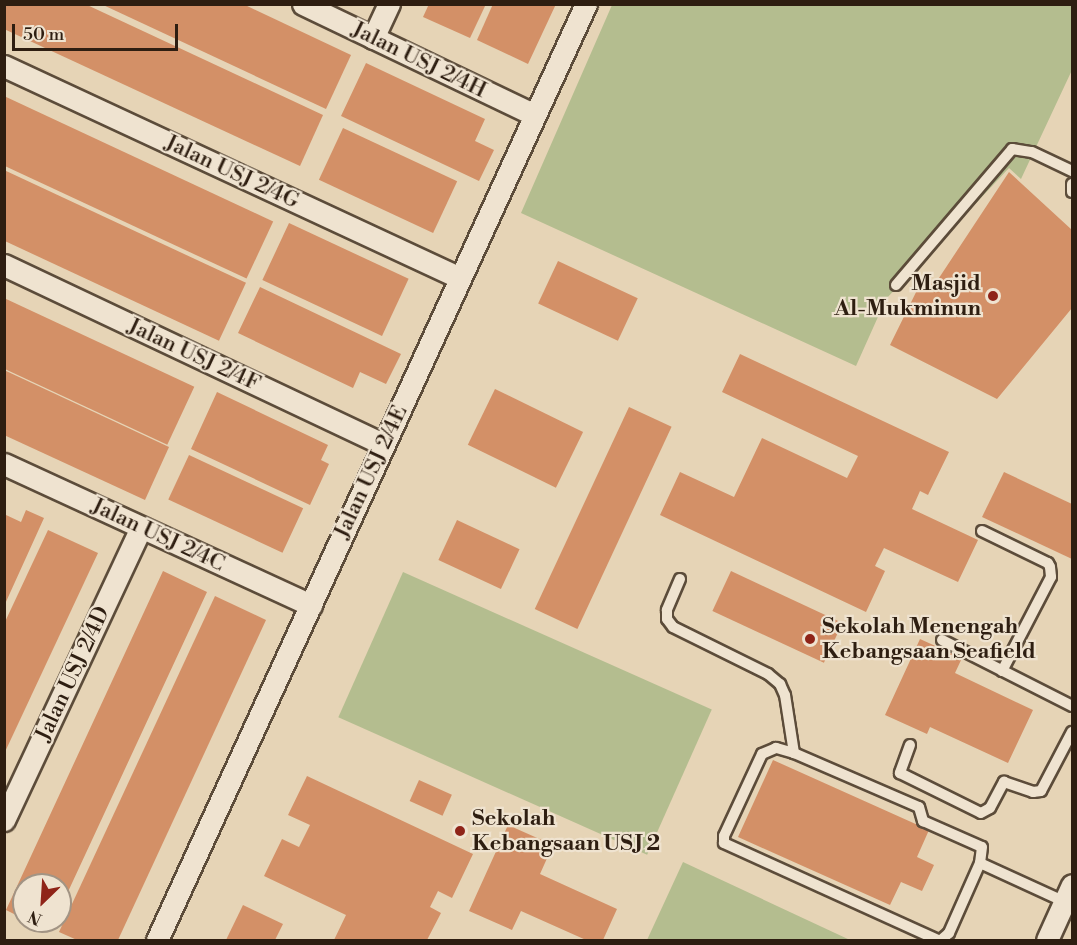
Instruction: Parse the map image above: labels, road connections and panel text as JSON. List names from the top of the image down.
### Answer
{
  "streets": {
    "street": [
      "Jalan USJ 2/4H",
      "Jalan USJ 2/4G",
      "Jalan USJ 2/4F",
      "Jalan USJ 2/4E",
      "Jalan USJ 2/4C",
      "Jalan USJ 2/4D"
    ]
  },
  "crossings": [
    ["Jalan USJ 2/4H", "Jalan USJ 2/4E"],
    ["Jalan USJ 2/4G", "Jalan USJ 2/4E"],
    ["Jalan USJ 2/4F", "Jalan USJ 2/4E"],
    ["Jalan USJ 2/4E", "Jalan USJ 2/4C"],
    ["Jalan USJ 2/4C", "Jalan USJ 2/4D"]
  ],
  "places": ["Masjid Al-Mukminun", "Sekolah Menengah Kebangsaan Seafield", "Sekolah Kebangsaan USJ 2"],
  "scale_bar": "50 m",
  "north": "bottom left"
}
